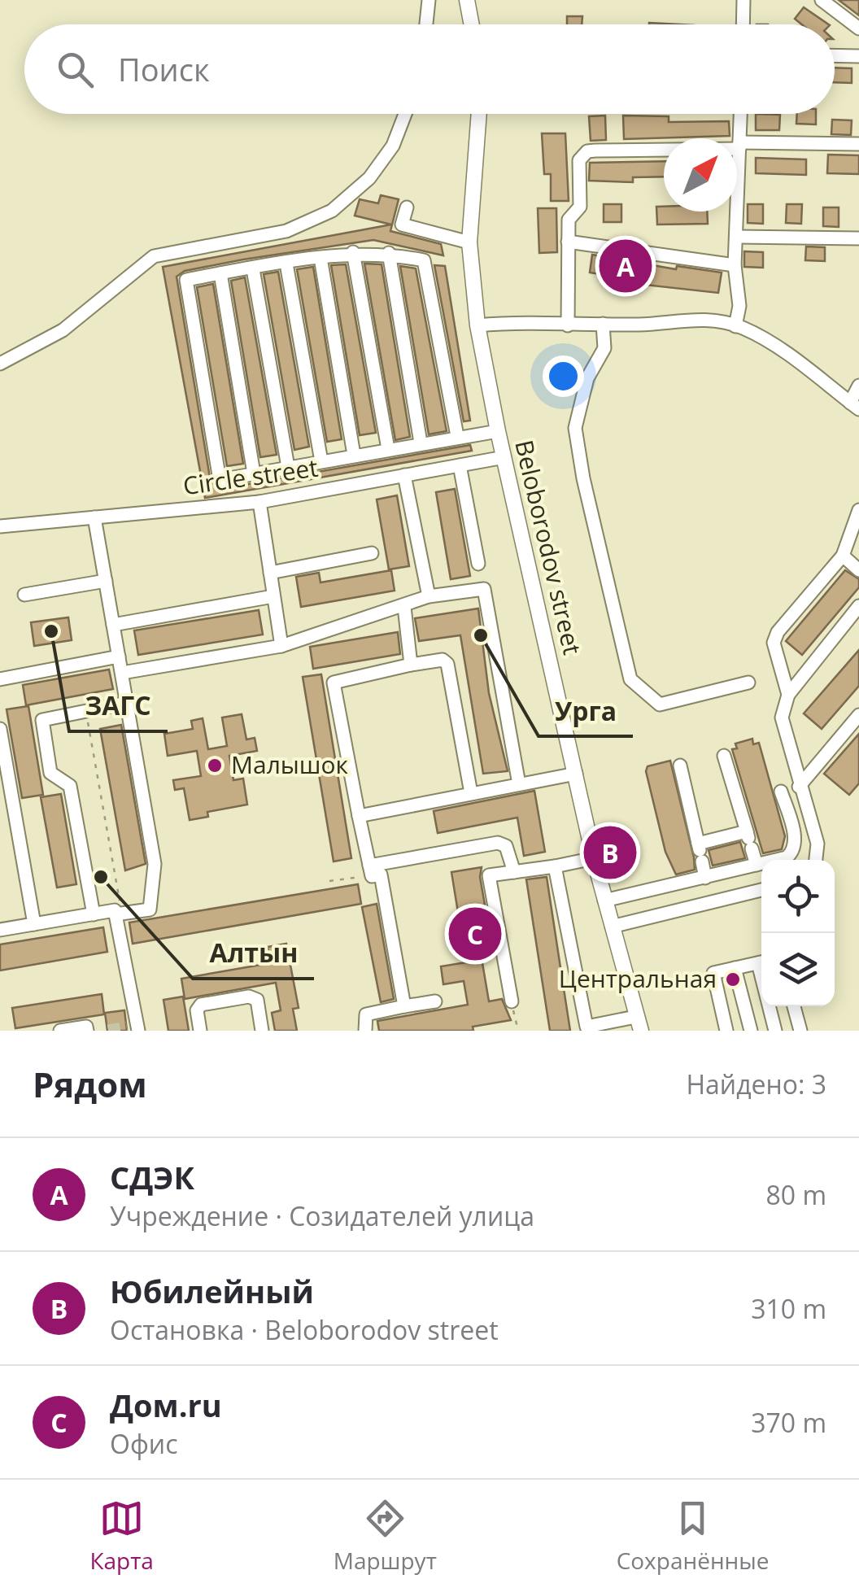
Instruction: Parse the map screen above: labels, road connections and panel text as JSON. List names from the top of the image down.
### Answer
{
  "streets": {
    "main road": ["Beloborodov street"],
    "street": ["Circle street"]
  },
  "crossings": [
    ["Circle street", "Beloborodov street"]
  ],
  "places": [
    "ЗАГС",
    "Урга",
    "Малышок",
    "Алтын",
    "Центральная"
  ],
  "north": "top right",
  "page": {
    "search": "Поиск",
    "pins": ["A", "B", "C"],
    "heading": ["Рядом", "Найдено: 3"],
    "list": [
      {
        "mark": "A",
        "name": "СДЭК",
        "note": "Учреждение · Созидателей улица",
        "value": "80 m"
      },
      {
        "mark": "B",
        "name": "Юбилейный",
        "note": "Остановка · Beloborodov street",
        "value": "310 m"
      },
      {
        "mark": "C",
        "name": "Дом.ru",
        "note": "Офис",
        "value": "370 m"
      }
    ],
    "nav": ["Карта", "Маршрут", "Сохранённые"]
  }
}
